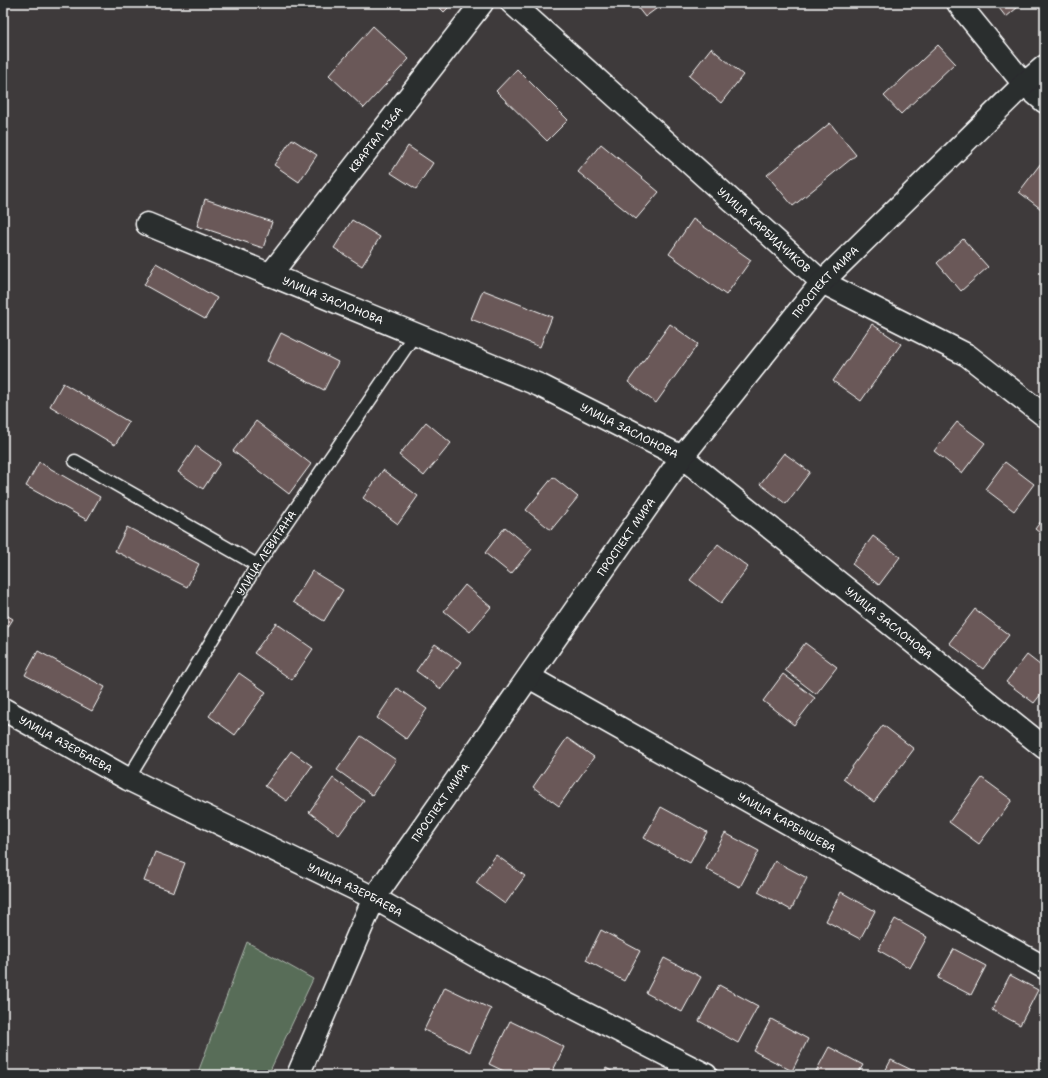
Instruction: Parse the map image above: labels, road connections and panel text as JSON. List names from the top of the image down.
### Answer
{
  "streets": {
    "street": [
      "КВАРТАЛ 136А",
      "УЛИЦА КАРБИДЧИКОВ",
      "ПРОСПЕКТ МИРА",
      "УЛИЦА ЗАСЛОНОВА",
      "УЛИЦА АЗЕРБАЕВА",
      "УЛИЦА КАРБЫШЕВА"
    ],
    "lane": ["УЛИЦА ЛЕВИТАНА"]
  },
  "crossings": [
    ["КВАРТАЛ 136А", "УЛИЦА ЗАСЛОНОВА"],
    ["УЛИЦА КАРБИДЧИКОВ", "ПРОСПЕКТ МИРА"],
    ["ПРОСПЕКТ МИРА", "УЛИЦА ЗАСЛОНОВА"],
    ["ПРОСПЕКТ МИРА", "УЛИЦА АЗЕРБАЕВА"],
    ["ПРОСПЕКТ МИРА", "УЛИЦА КАРБЫШЕВА"],
    ["УЛИЦА ЗАСЛОНОВА", "УЛИЦА ЛЕВИТАНА"],
    ["УЛИЦА ЛЕВИТАНА", "УЛИЦА АЗЕРБАЕВА"]
  ]
}
